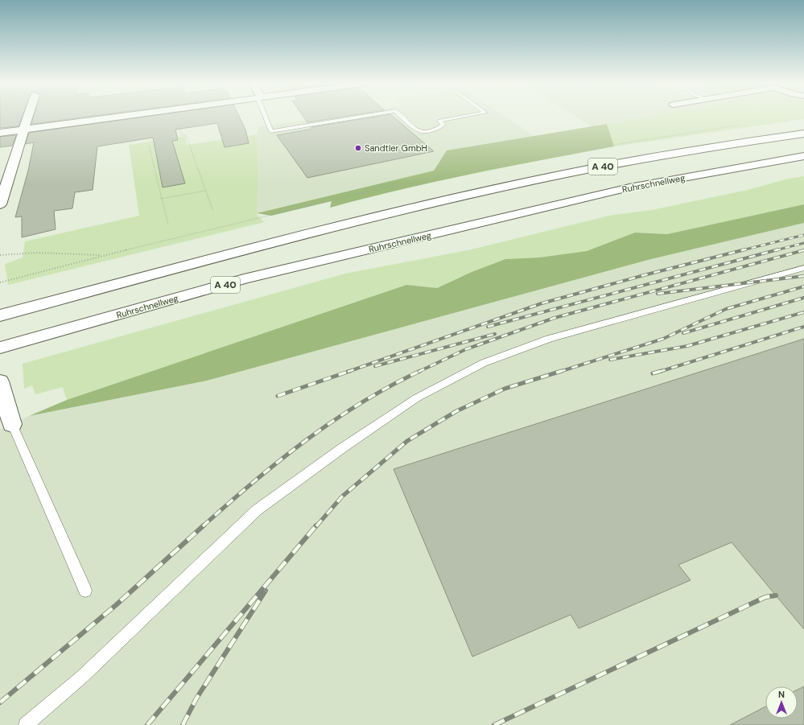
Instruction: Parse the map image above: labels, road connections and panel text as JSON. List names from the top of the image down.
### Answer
{
  "streets": {
    "main road": ["A 40", "Ruhrschnellweg"]
  },
  "places": ["Sandtler GmbH"],
  "north": "top"
}
